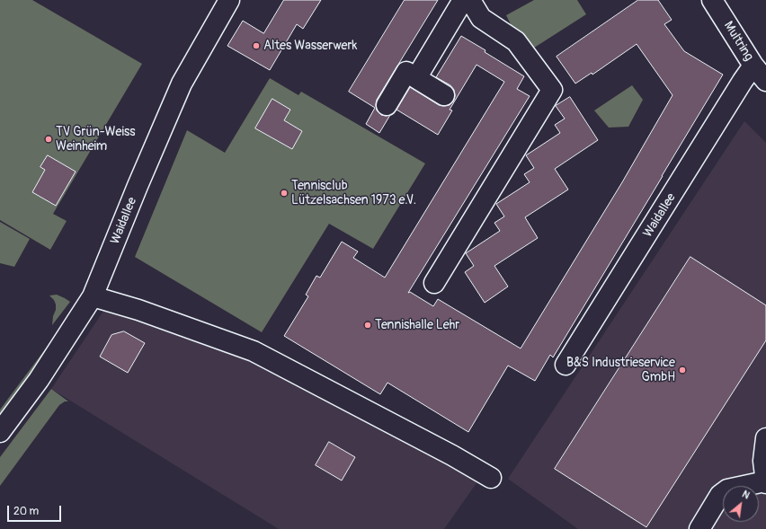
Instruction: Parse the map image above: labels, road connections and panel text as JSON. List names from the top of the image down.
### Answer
{
  "streets": {
    "street": ["Multring", "Waidallee"]
  },
  "crossings": [
    ["Multring", "Waidallee"]
  ],
  "places": [
    "Altes Wasserwerk",
    "TV Grün-Weiss Weinheim",
    "Tennisclub Lützelsachsen 1973 e.V.",
    "Tennishalle Lehr",
    "B&S Industrieservice GmbH"
  ],
  "scale_bar": "20 m",
  "north": "top right"
}
